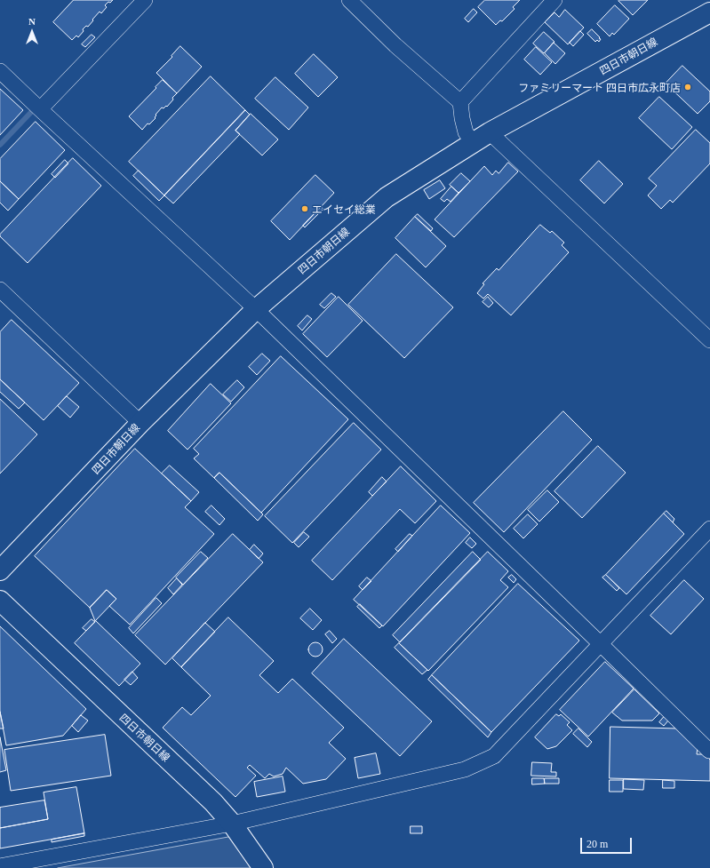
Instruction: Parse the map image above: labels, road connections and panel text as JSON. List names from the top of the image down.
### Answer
{
  "streets": {
    "main road": ["四日市朝日線"]
  },
  "places": ["ファミリーマート 四日市広永町店", "エイセイ総業"],
  "scale_bar": "20 m",
  "north": "top"
}
